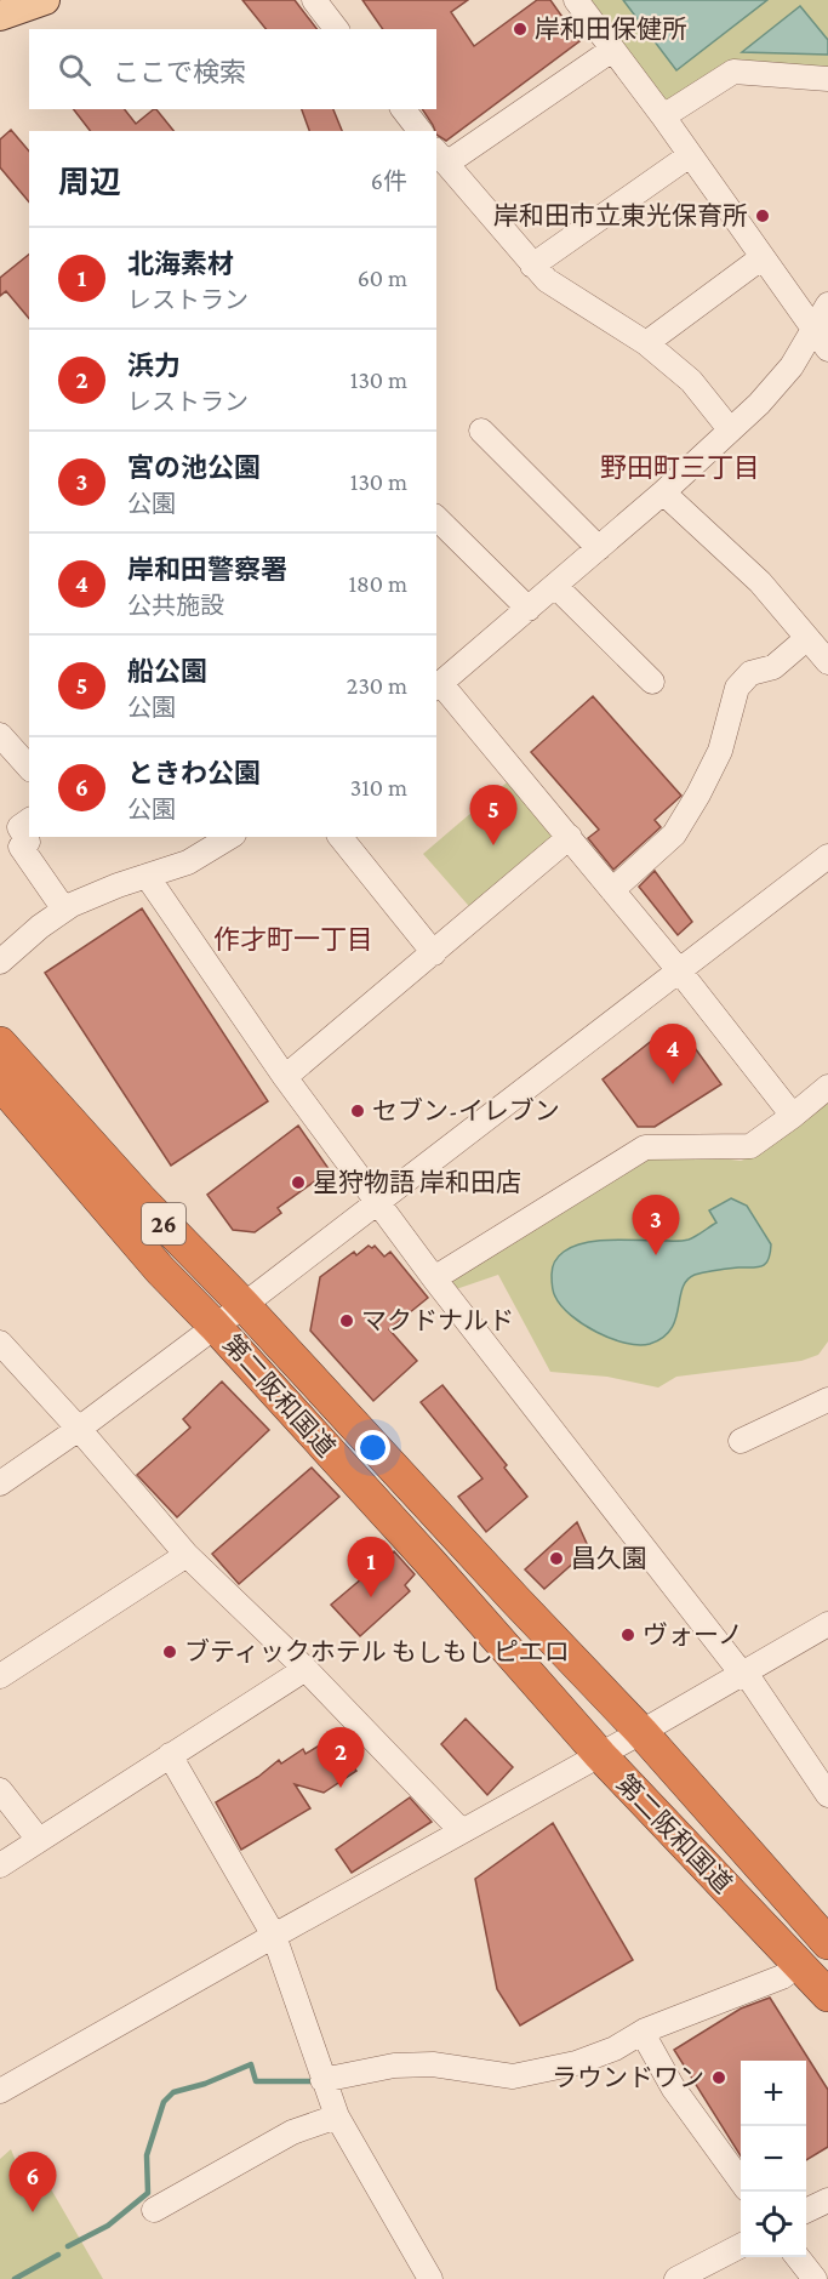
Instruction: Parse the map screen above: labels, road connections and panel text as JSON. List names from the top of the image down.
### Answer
{
  "streets": {
    "highway": ["26", "第二阪和国道"]
  },
  "crossings": [
    ["26", "第二阪和国道"]
  ],
  "districts": ["野田町三丁目", "作才町一丁目"],
  "places": [
    "岸和田保健所",
    "岸和田市立東光保育所",
    "セブン-イレブン",
    "星狩物語 岸和田店",
    "マクドナルド",
    "昌久園",
    "ヴォーノ",
    "ブティックホテル もしもしピエロ",
    "ラウンドワン"
  ],
  "page": {
    "search": "ここで検索",
    "heading": ["周辺", "6件"],
    "list": [
      {
        "mark": "1",
        "name": "北海素材",
        "note": "レストラン",
        "value": "60 m"
      },
      {
        "mark": "2",
        "name": "浜力",
        "note": "レストラン",
        "value": "130 m"
      },
      {
        "mark": "3",
        "name": "宮の池公園",
        "note": "公園",
        "value": "130 m"
      },
      {
        "mark": "4",
        "name": "岸和田警察署",
        "note": "公共施設",
        "value": "180 m"
      },
      {
        "mark": "5",
        "name": "船公園",
        "note": "公園",
        "value": "230 m"
      },
      {
        "mark": "6",
        "name": "ときわ公園",
        "note": "公園",
        "value": "310 m"
      }
    ],
    "pins": [
      "5",
      "4",
      "3",
      "1",
      "2",
      "6"
    ],
    "map_buttons": ["+", "−"]
  }
}
